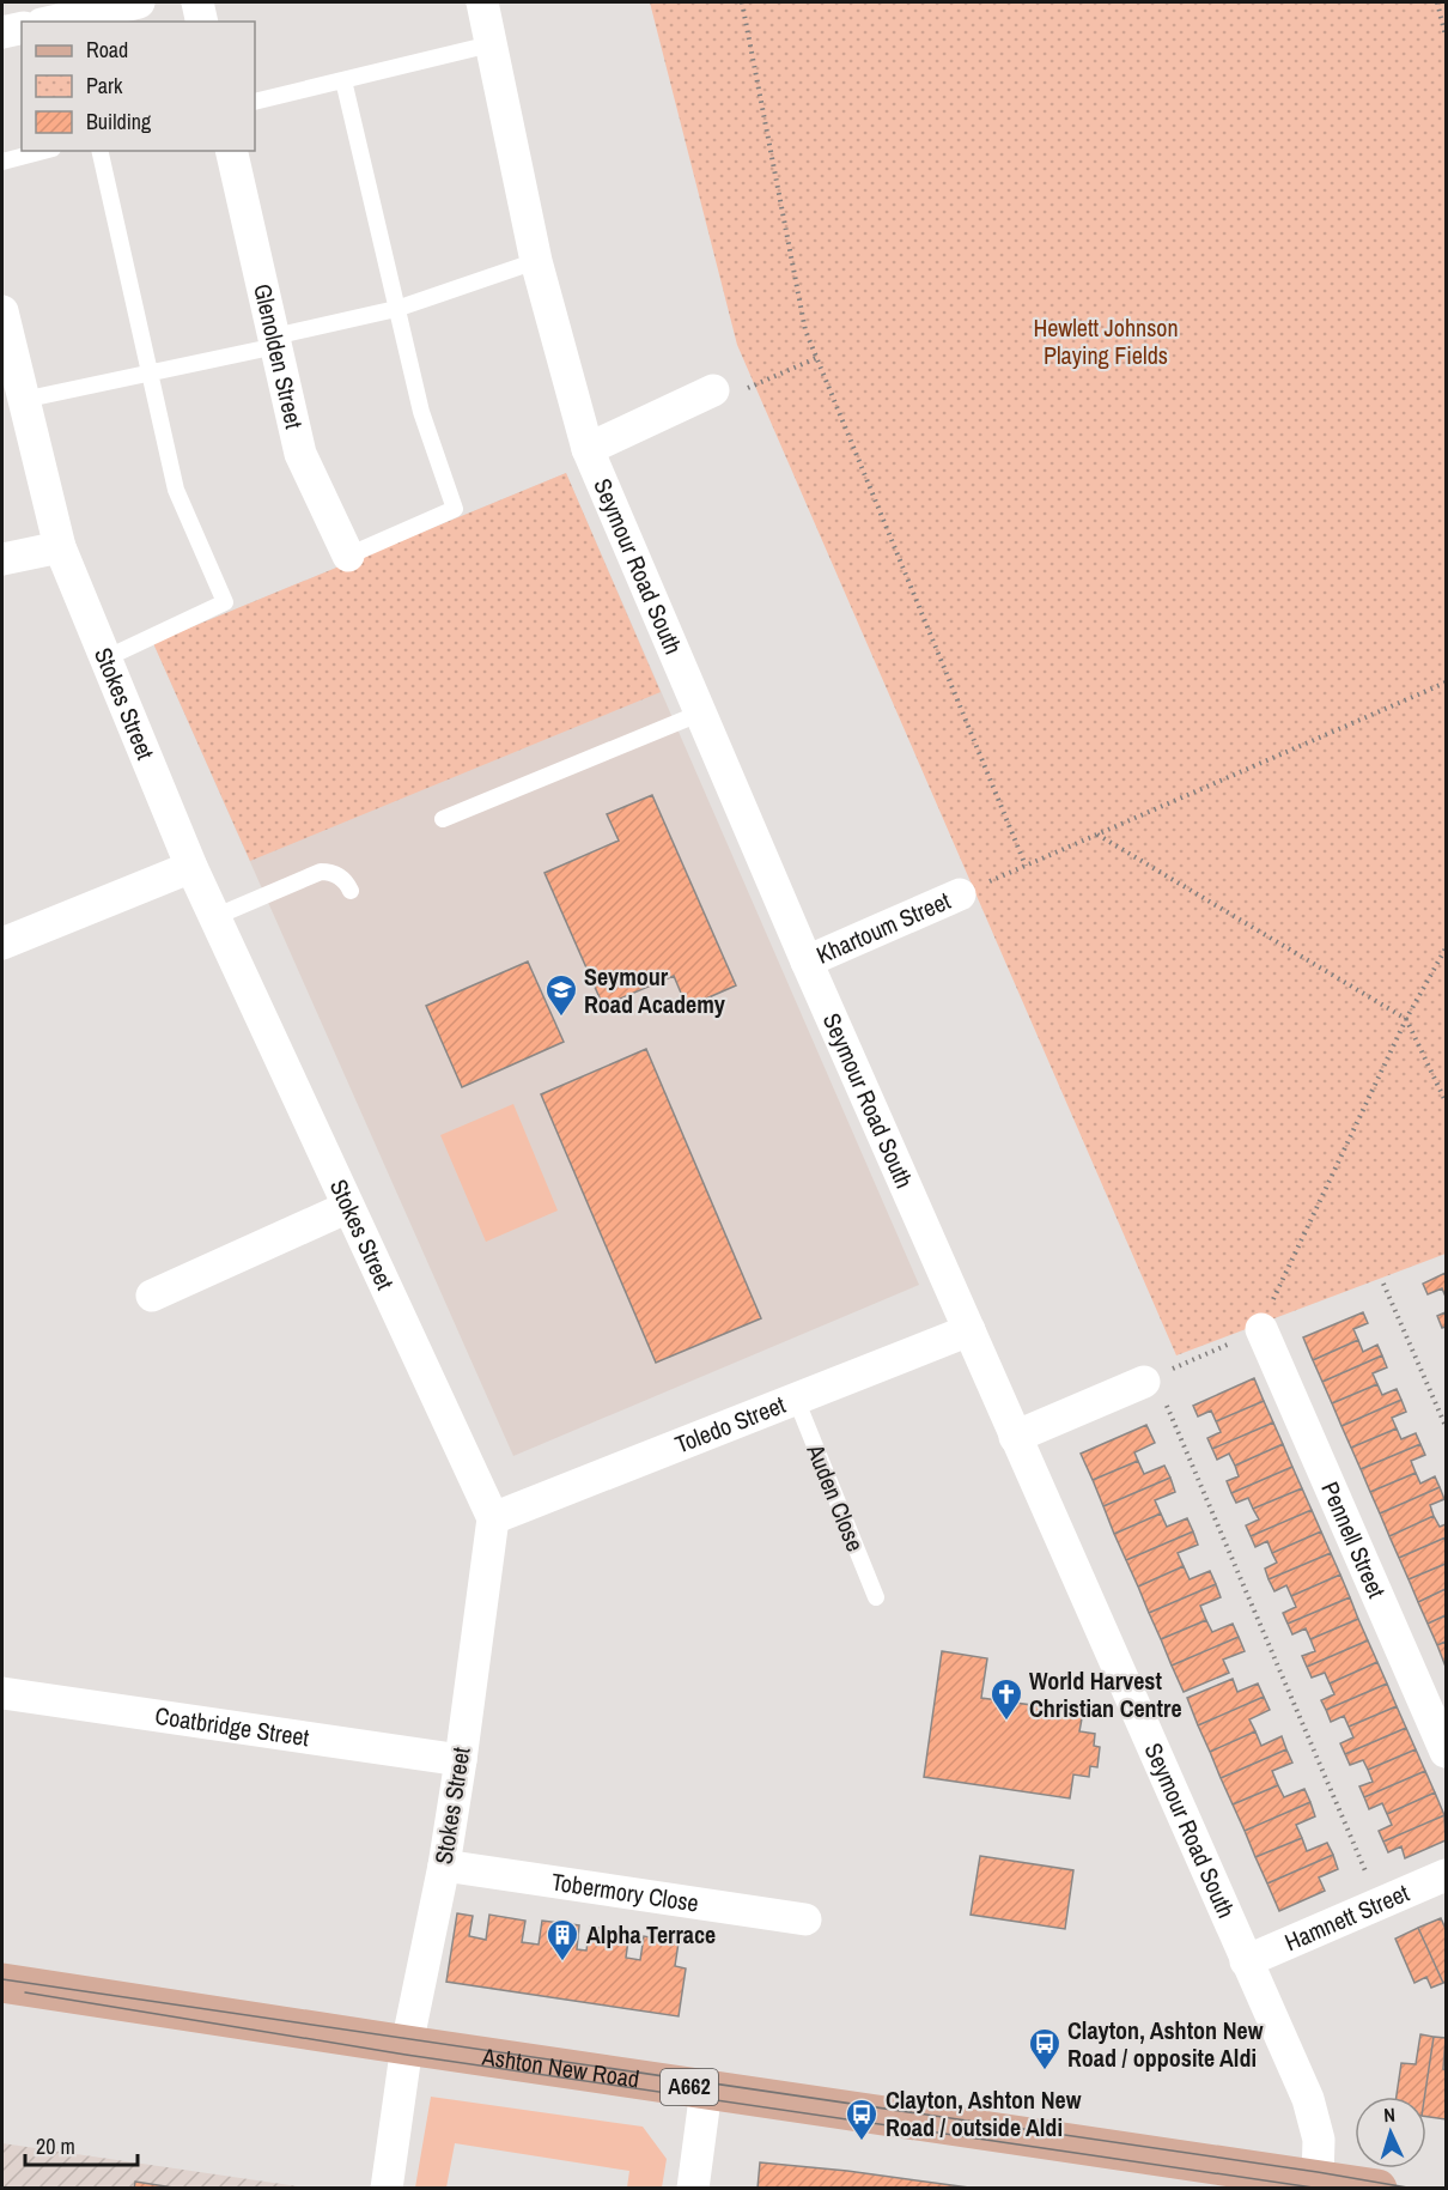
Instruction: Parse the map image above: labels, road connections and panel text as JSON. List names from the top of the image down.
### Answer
{
  "streets": {
    "main road": ["Ashton New Road", "A662"],
    "street": [
      "Glenolden Street",
      "Seymour Road South",
      "Stokes Street",
      "Khartoum Street",
      "Toledo Street",
      "Pennell Street",
      "Coatbridge Street",
      "Tobermory Close",
      "Hamnett Street"
    ],
    "lane": ["Auden Close"]
  },
  "crossings": [
    ["Seymour Road South", "Khartoum Street"],
    ["Seymour Road South", "Toledo Street"],
    ["Seymour Road South", "Hamnett Street"],
    ["Seymour Road South", "Ashton New Road"],
    ["Stokes Street", "Toledo Street"],
    ["Stokes Street", "Coatbridge Street"],
    ["Stokes Street", "Tobermory Close"],
    ["Stokes Street", "Ashton New Road"],
    ["Toledo Street", "Auden Close"]
  ],
  "parks": ["Hewlett Johnson Playing Fields"],
  "places": {
    "school or university": ["Seymour Road Academy"],
    "church": ["World Harvest Christian Centre"],
    "building": ["Alpha Terrace"],
    "bus stop": ["Clayton, Ashton New Road / opposite Aldi", "Clayton, Ashton New Road / outside Aldi"]
  },
  "legend": ["Road", "Park", "Building"],
  "scale_bar": "20 m",
  "north": "top"
}
